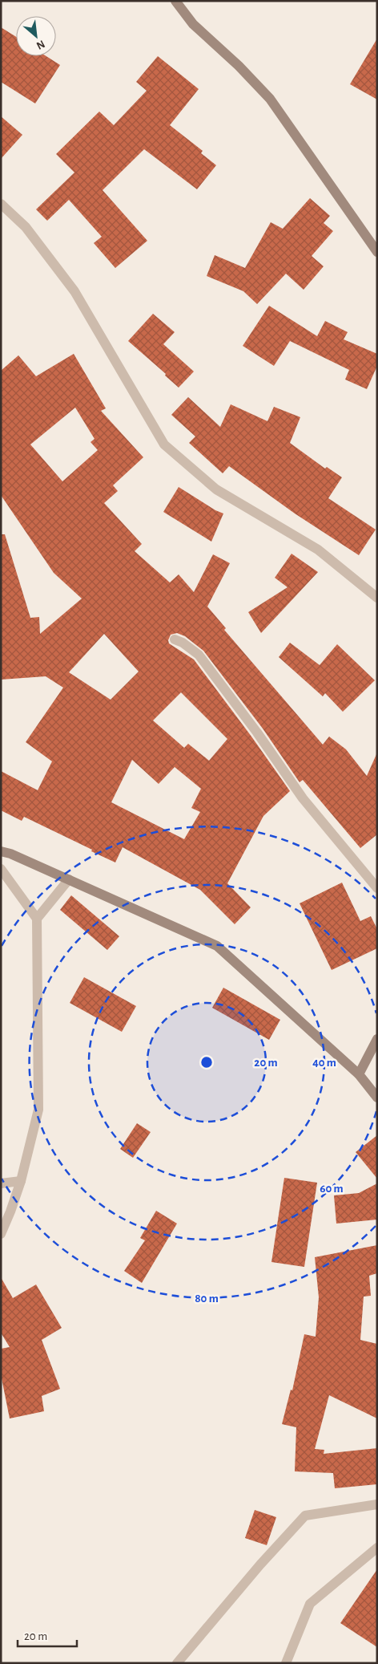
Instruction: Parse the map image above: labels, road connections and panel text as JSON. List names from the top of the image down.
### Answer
{
  "scale_bar": "20 m",
  "north": "bottom right",
  "rings": [
    "20 m",
    "40 m",
    "60 m",
    "80 m"
  ]
}
